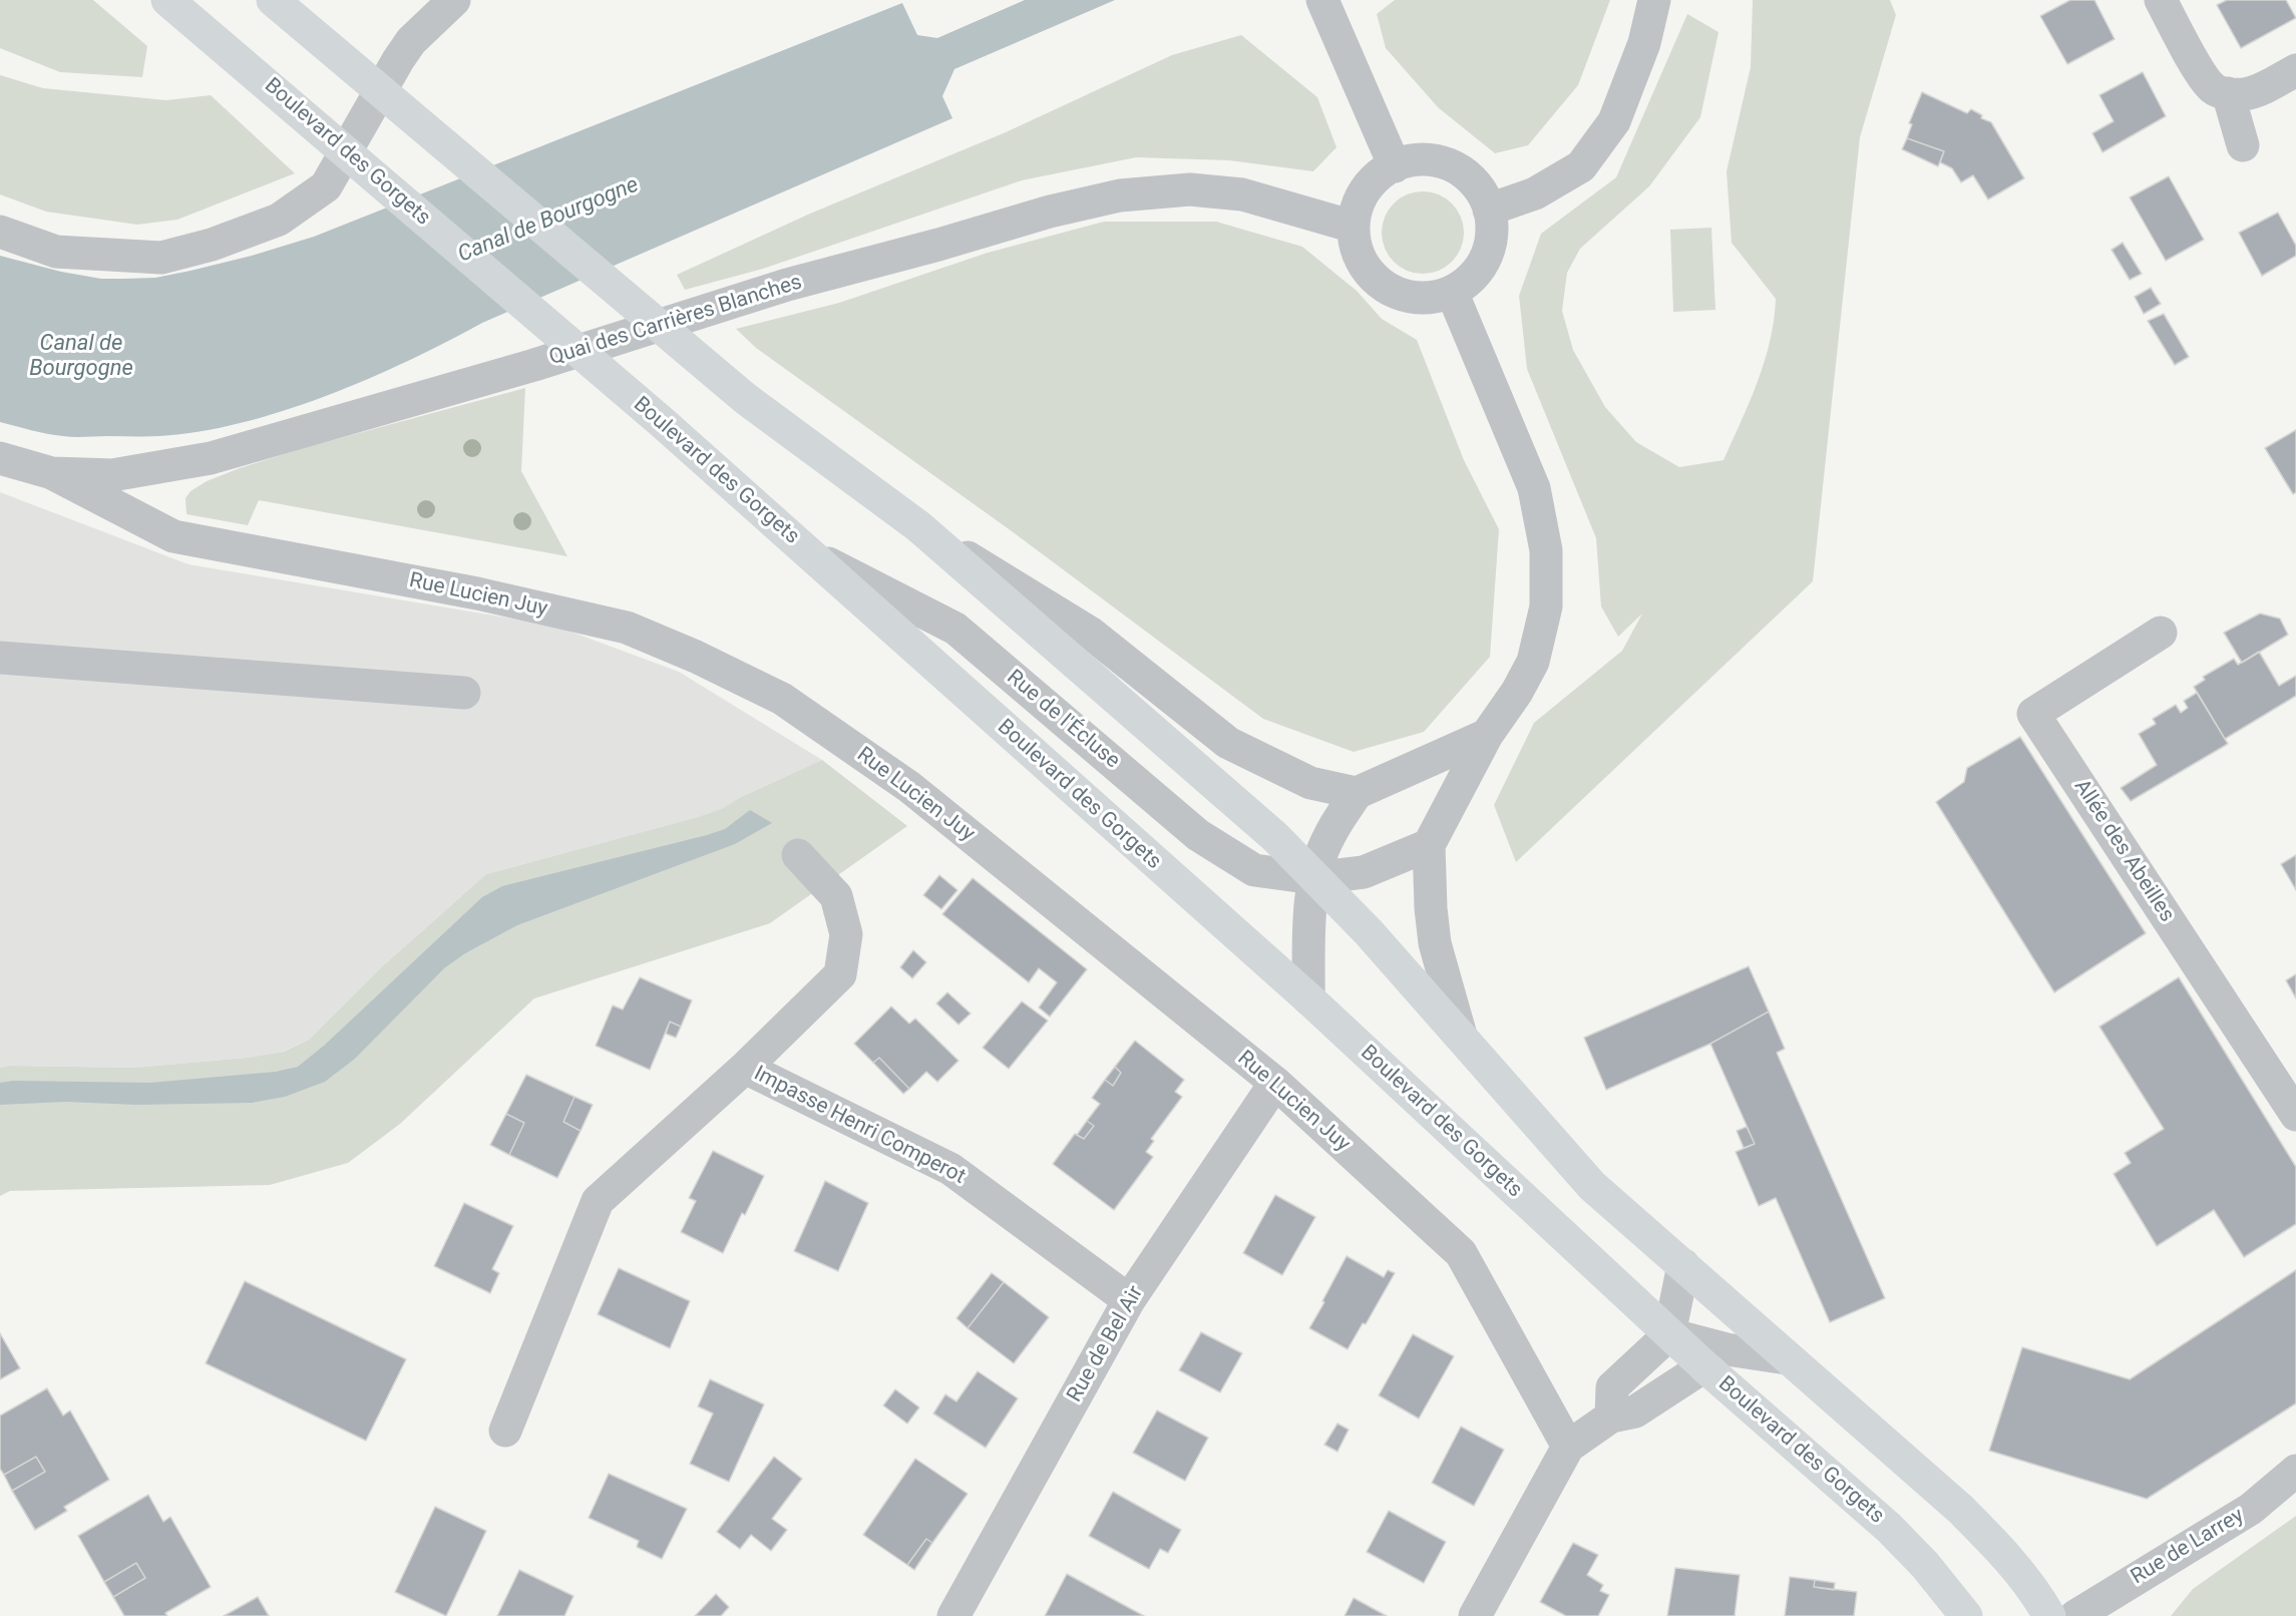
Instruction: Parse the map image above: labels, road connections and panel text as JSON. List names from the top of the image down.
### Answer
{
  "streets": {
    "main road": ["Boulevard des Gorgets"],
    "street": [
      "Quai des Carrières Blanches",
      "Rue Lucien Juy",
      "Rue de l'Écluse",
      "Allée des Abeilles",
      "Impasse Henri Comperot",
      "Rue de Bel Air",
      "Rue de Larrey"
    ]
  },
  "crossings": [
    ["Boulevard des Gorgets", "Rue de l'Écluse"],
    ["Quai des Carrières Blanches", "Rue Lucien Juy"],
    ["Rue Lucien Juy", "Rue de Bel Air"],
    ["Impasse Henri Comperot", "Rue de Bel Air"]
  ],
  "water": ["Canal de Bourgogne"]
}
